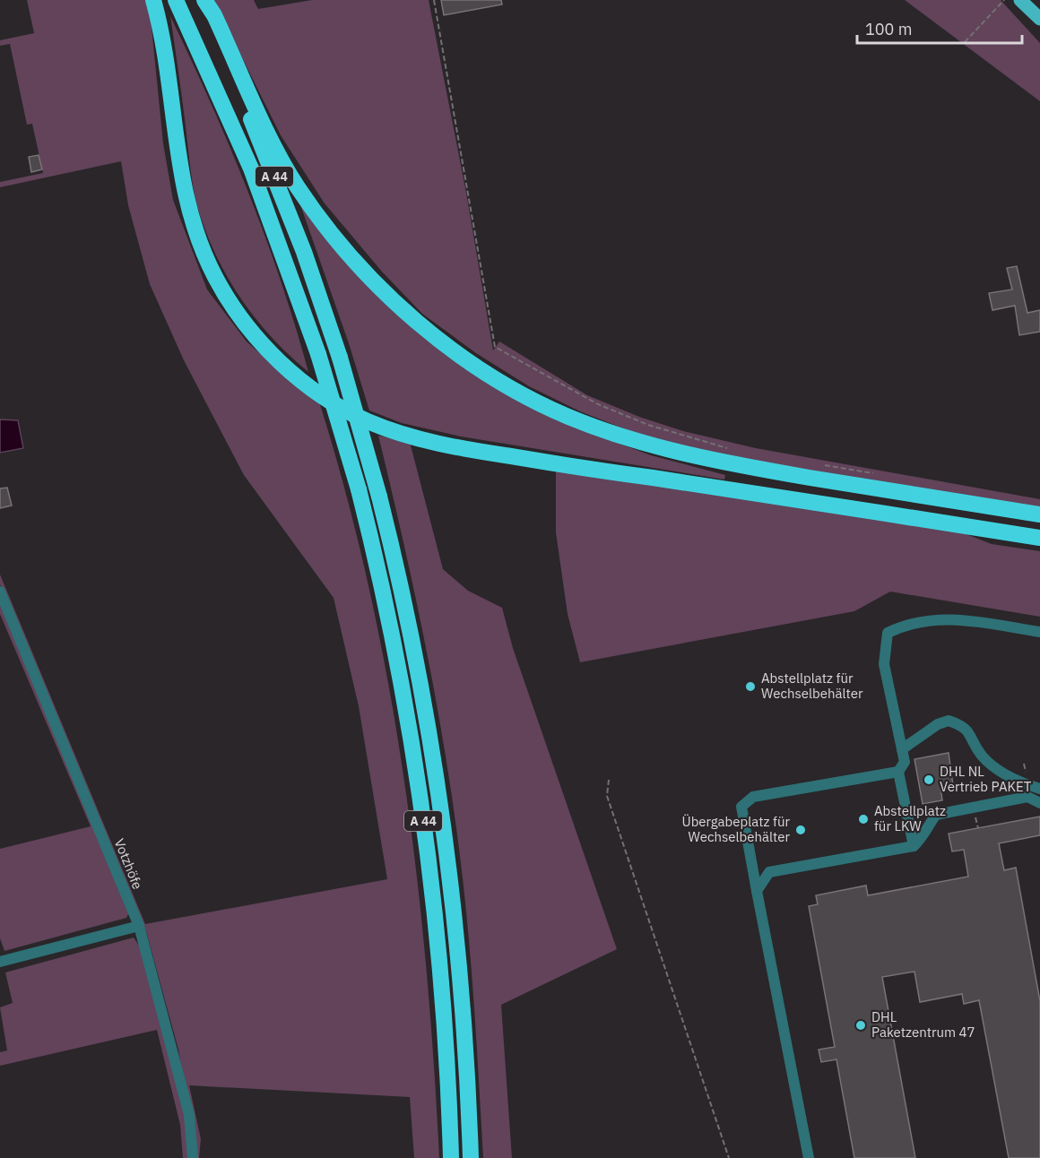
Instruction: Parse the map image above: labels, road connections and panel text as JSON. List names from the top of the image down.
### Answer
{
  "streets": {
    "highway": ["A 44"],
    "street": ["Votzhöfe"]
  },
  "places": [
    "Abstellplatz für Wechselbehälter",
    "DHL NL Vertrieb PAKET",
    "Abstellplatz für LKW",
    "Übergabeplatz für Wechselbehälter",
    "DHL Paketzentrum 47"
  ],
  "scale_bar": "100 m"
}
